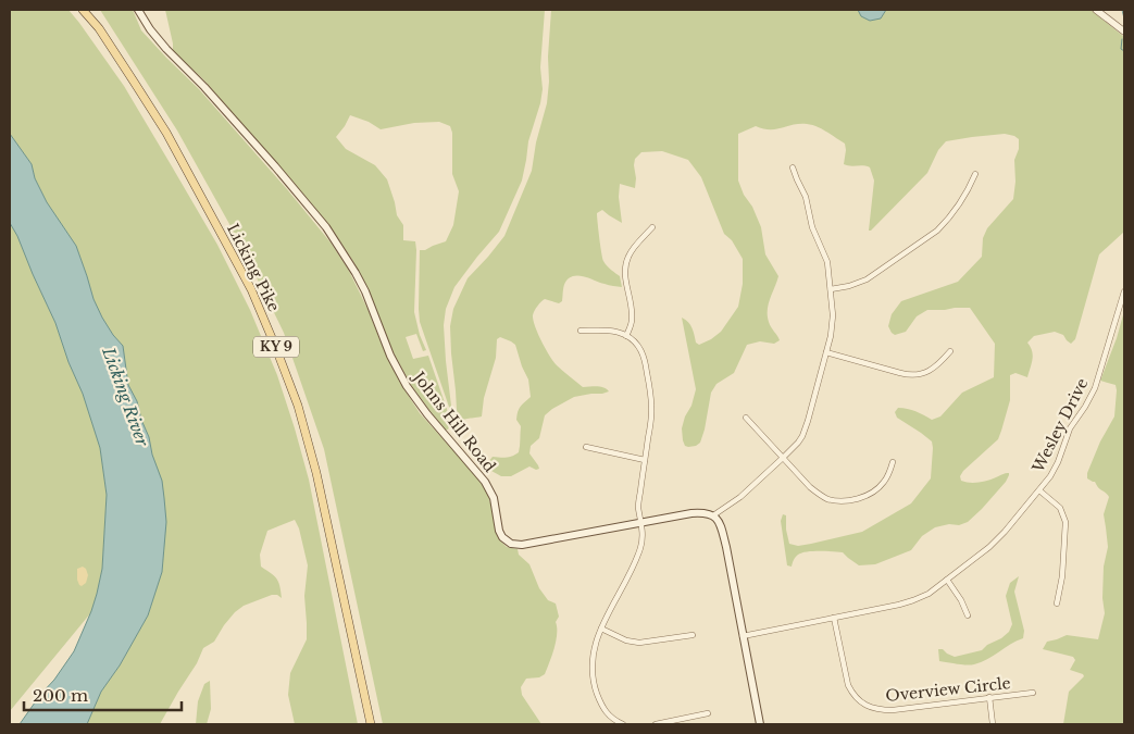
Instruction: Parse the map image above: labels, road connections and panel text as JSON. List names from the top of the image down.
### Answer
{
  "streets": {
    "main road": ["Licking Pike", "KY 9", "Johns Hill Road"],
    "street": ["Wesley Drive", "Overview Circle"]
  },
  "crossings": [
    ["Wesley Drive", "Overview Circle"]
  ],
  "water": ["Licking River"],
  "scale_bar": "200 m"
}
